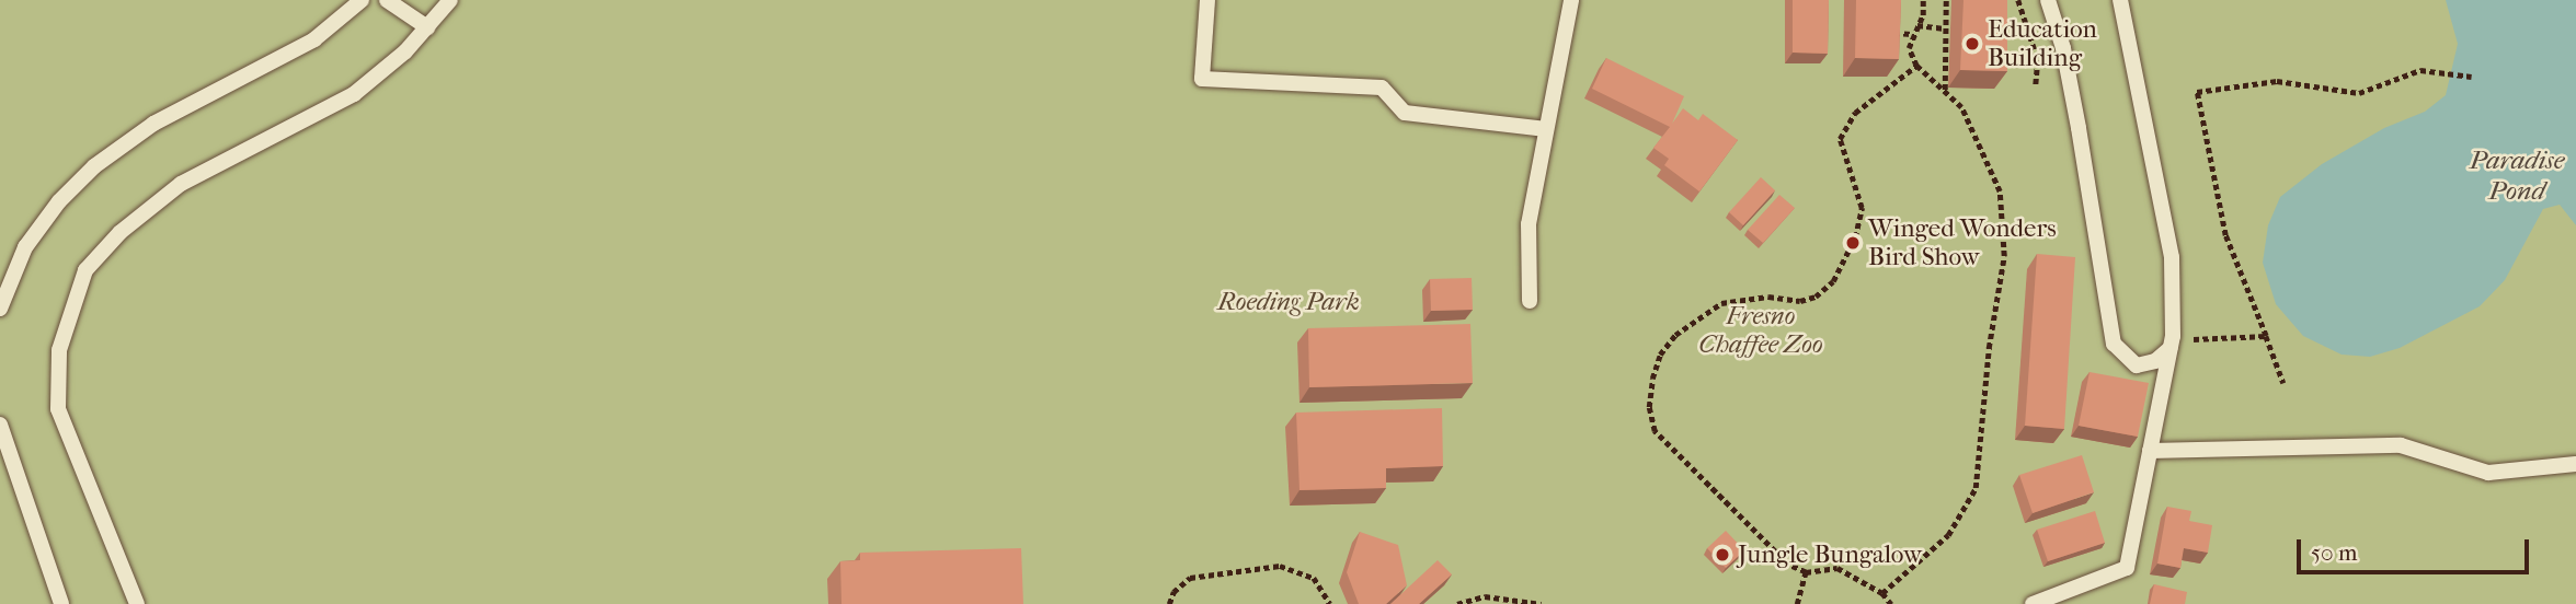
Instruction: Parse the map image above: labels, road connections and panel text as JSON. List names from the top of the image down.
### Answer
{
  "water": ["Paradise Pond"],
  "parks": ["Roeding Park", "Fresno Chaffee Zoo"],
  "places": ["Education Building", "Winged Wonders Bird Show", "Jungle Bungalow"],
  "scale_bar": "50 m"
}
